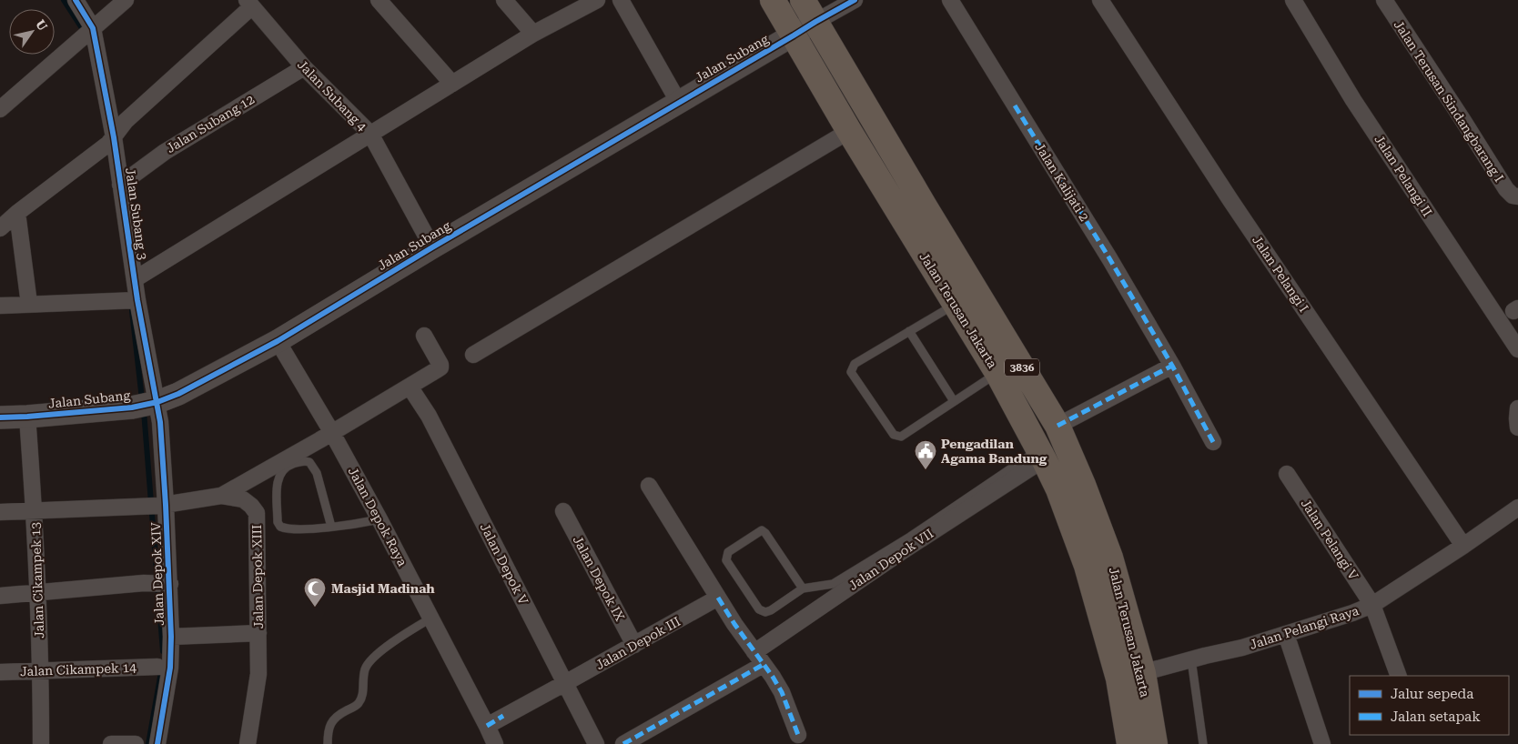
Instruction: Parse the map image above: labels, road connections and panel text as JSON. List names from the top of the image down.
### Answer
{
  "streets": {
    "main road": ["Jalan Terusan Jakarta", "3836"],
    "street": [
      "Jalan Subang",
      "Jalan Subang 4",
      "Jalan Terusan Sindangbarang I",
      "Jalan Subang 12",
      "Jalan Pelangi II",
      "Jalan Kalijati 2",
      "Jalan Subang 3",
      "Jalan Pelangi I",
      "Jalan Depok Raya",
      "Jalan Pelangi V",
      "Jalan Depok VII",
      "Jalan Depok V",
      "Jalan Depok XIV",
      "Jalan Depok XIII",
      "Jalan Depok IX",
      "Jalan Cikampek 13",
      "Jalan Pelangi Raya",
      "Jalan Depok III",
      "Jalan Cikampek 14"
    ]
  },
  "crossings": [
    ["Jalan Subang", "Jalan Subang 4"],
    ["Jalan Subang", "Jalan Subang 3"],
    ["Jalan Subang", "Jalan Terusan Jakarta"],
    ["Jalan Subang", "Jalan Depok Raya"],
    ["Jalan Subang", "Jalan Depok XIV"],
    ["Jalan Subang", "Jalan Cikampek 13"],
    ["Jalan Subang 4", "Jalan Subang 12"],
    ["Jalan Subang 12", "Jalan Subang 3"],
    ["Jalan Subang 3", "Jalan Depok XIV"],
    ["Jalan Pelangi I", "Jalan Pelangi Raya"],
    ["Jalan Terusan Jakarta", "Jalan Depok VII"],
    ["Jalan Terusan Jakarta", "Jalan Pelangi Raya"],
    ["Jalan Depok Raya", "Jalan Depok III"],
    ["Jalan Pelangi V", "Jalan Pelangi Raya"],
    ["Jalan Depok V", "Jalan Depok III"],
    ["Jalan Depok XIV", "Jalan Depok XIII"],
    ["Jalan Depok XIII", "Jalan Cikampek 13"],
    ["Jalan Depok IX", "Jalan Depok III"],
    ["Jalan Cikampek 13", "Jalan Cikampek 14"]
  ],
  "places": {
    "public building": ["Pengadilan Agama Bandung"],
    "mosque": ["Masjid Madinah"]
  },
  "legend": ["Jalur sepeda", "Jalan setapak"],
  "north": "top right"
}
